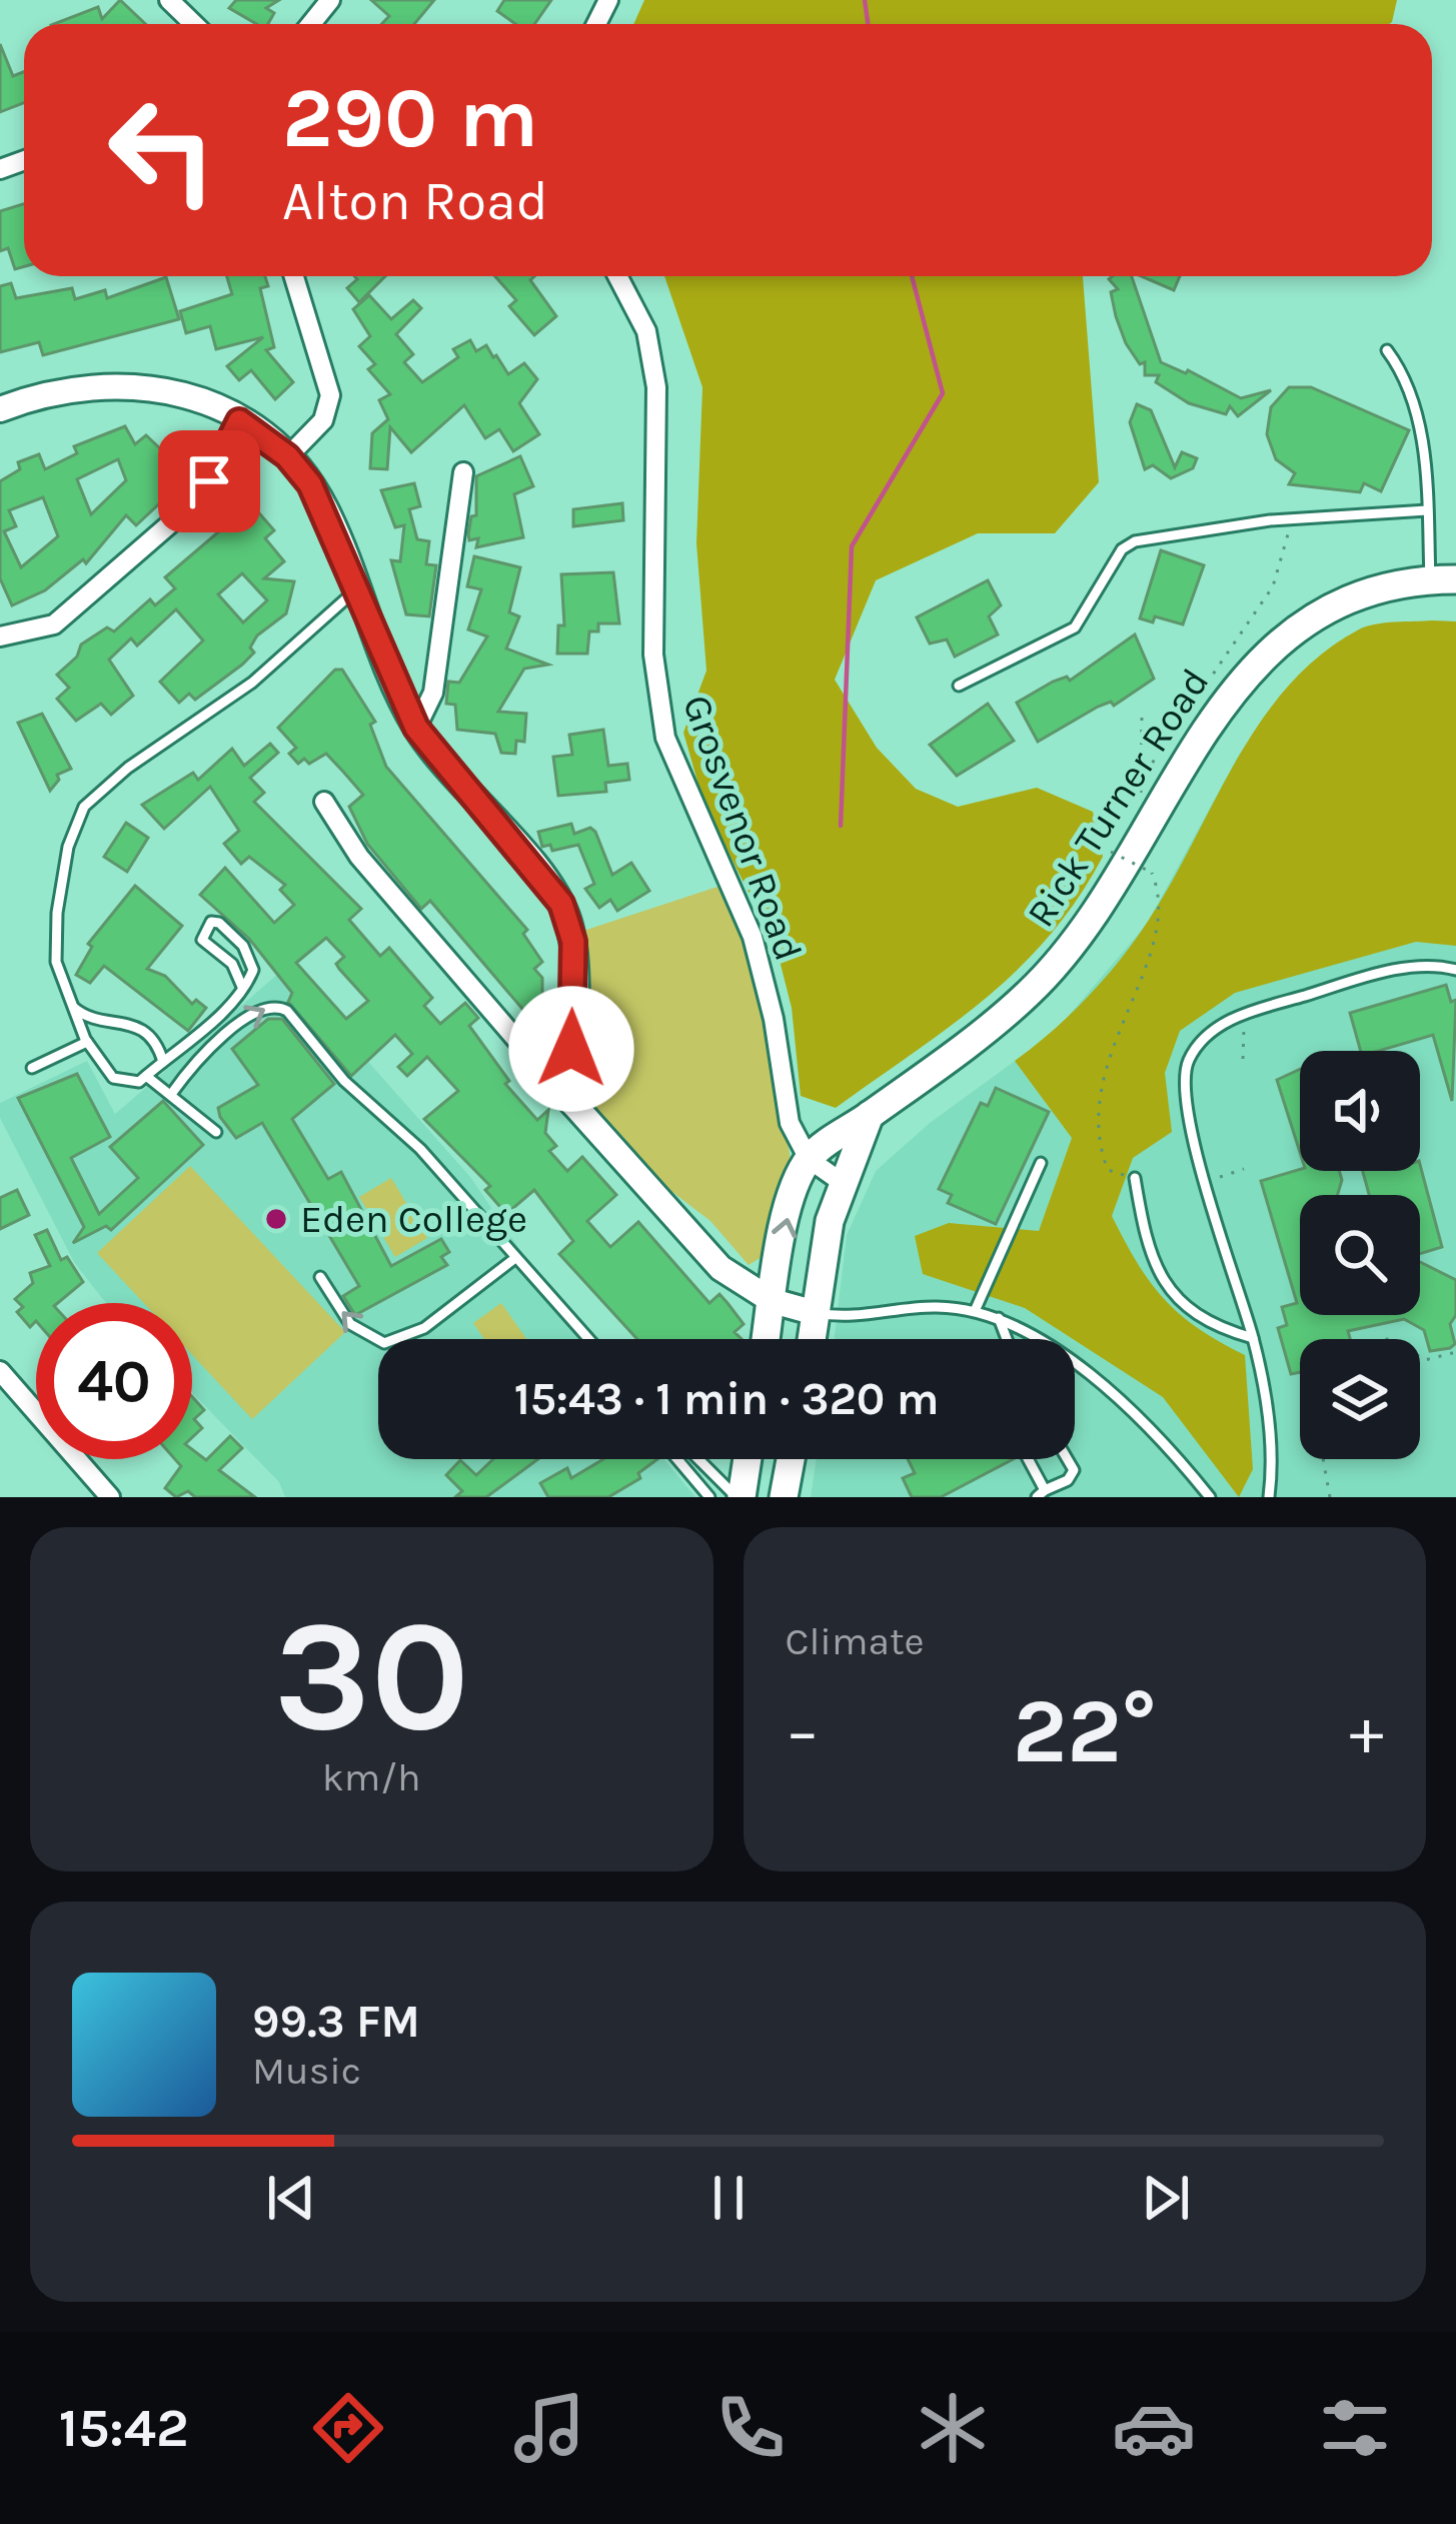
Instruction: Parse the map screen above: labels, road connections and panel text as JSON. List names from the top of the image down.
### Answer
{
  "streets": {
    "main road": ["Rick Turner Road"],
    "street": ["Grosvenor Road"]
  },
  "crossings": [
    ["Rick Turner Road", "Grosvenor Road"]
  ],
  "places": ["Eden College"],
  "page": {
    "turn": ["290 m", "Alton Road"],
    "limit": "40",
    "trip": "15:43 · 1 min · 320 m",
    "tile": [
      ["30", "km/h"],
      "Climate"
    ],
    "heat": ["−", "22°", "+"],
    "song": ["99.3 FM", "Music"],
    "tabs": "15:42"
  }
}
